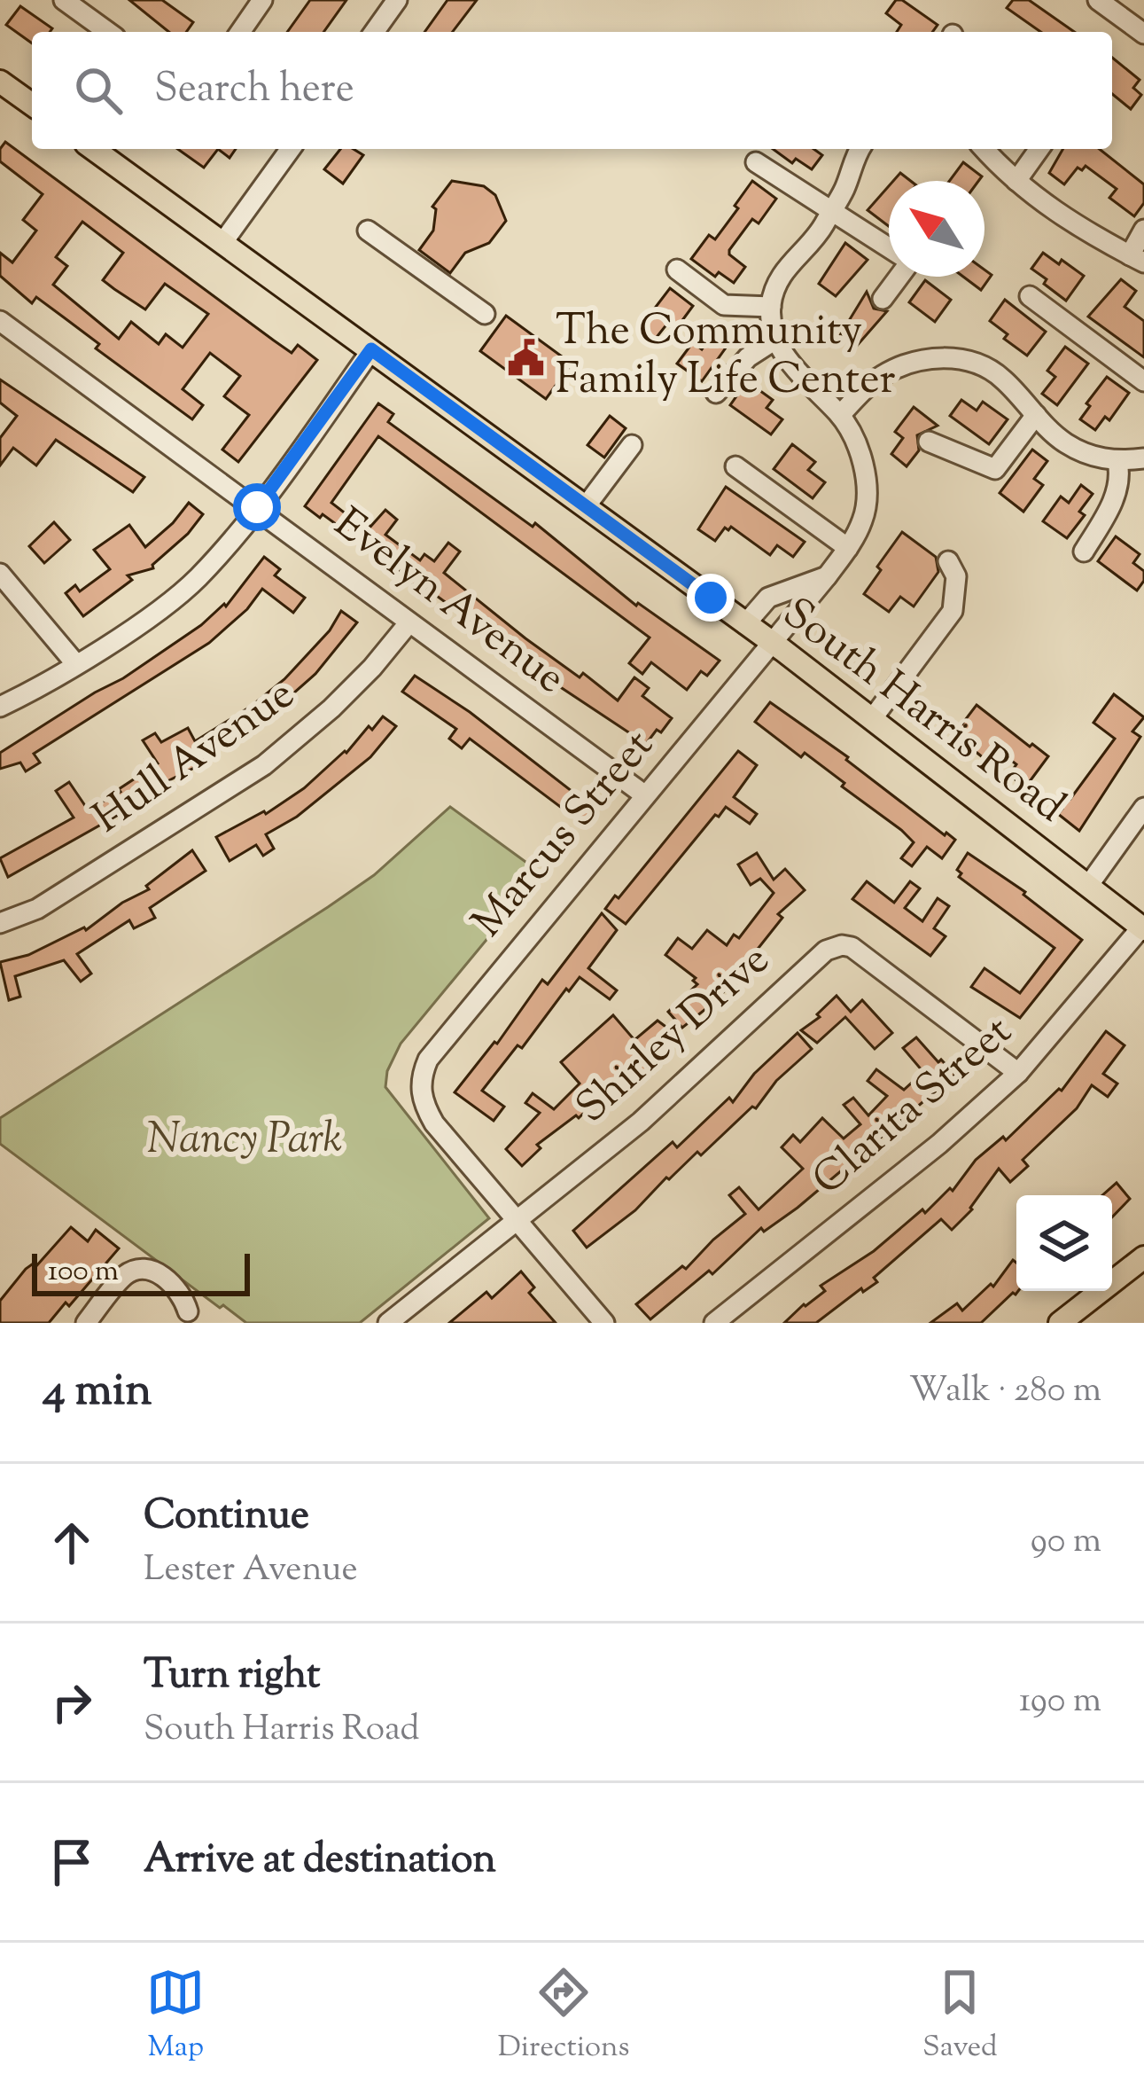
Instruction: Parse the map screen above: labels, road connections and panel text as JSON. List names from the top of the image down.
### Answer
{
  "streets": {
    "main road": ["South Harris Road"],
    "street": [
      "Evelyn Avenue",
      "Hull Avenue",
      "Marcus Street",
      "Shirley Drive",
      "Clarita Street"
    ]
  },
  "crossings": [
    ["Evelyn Avenue", "Hull Avenue"],
    ["Evelyn Avenue", "Marcus Street"],
    ["South Harris Road", "Marcus Street"],
    ["South Harris Road", "Clarita Street"],
    ["Marcus Street", "Shirley Drive"],
    ["Shirley Drive", "Clarita Street"]
  ],
  "parks": ["Nancy Park"],
  "places": {
    "public building": ["The Community Family Life Center"]
  },
  "scale_bar": "100 m",
  "north": "top left",
  "page": {
    "search": "Search here",
    "scale": "100 m",
    "heading": ["4 min", "Walk · 280 m"],
    "list": [
      ["Continue", "Lester Avenue", "90 m"],
      ["Turn right", "South Harris Road", "190 m"],
      "Arrive at destination"
    ],
    "nav": ["Map", "Directions", "Saved"]
  }
}
